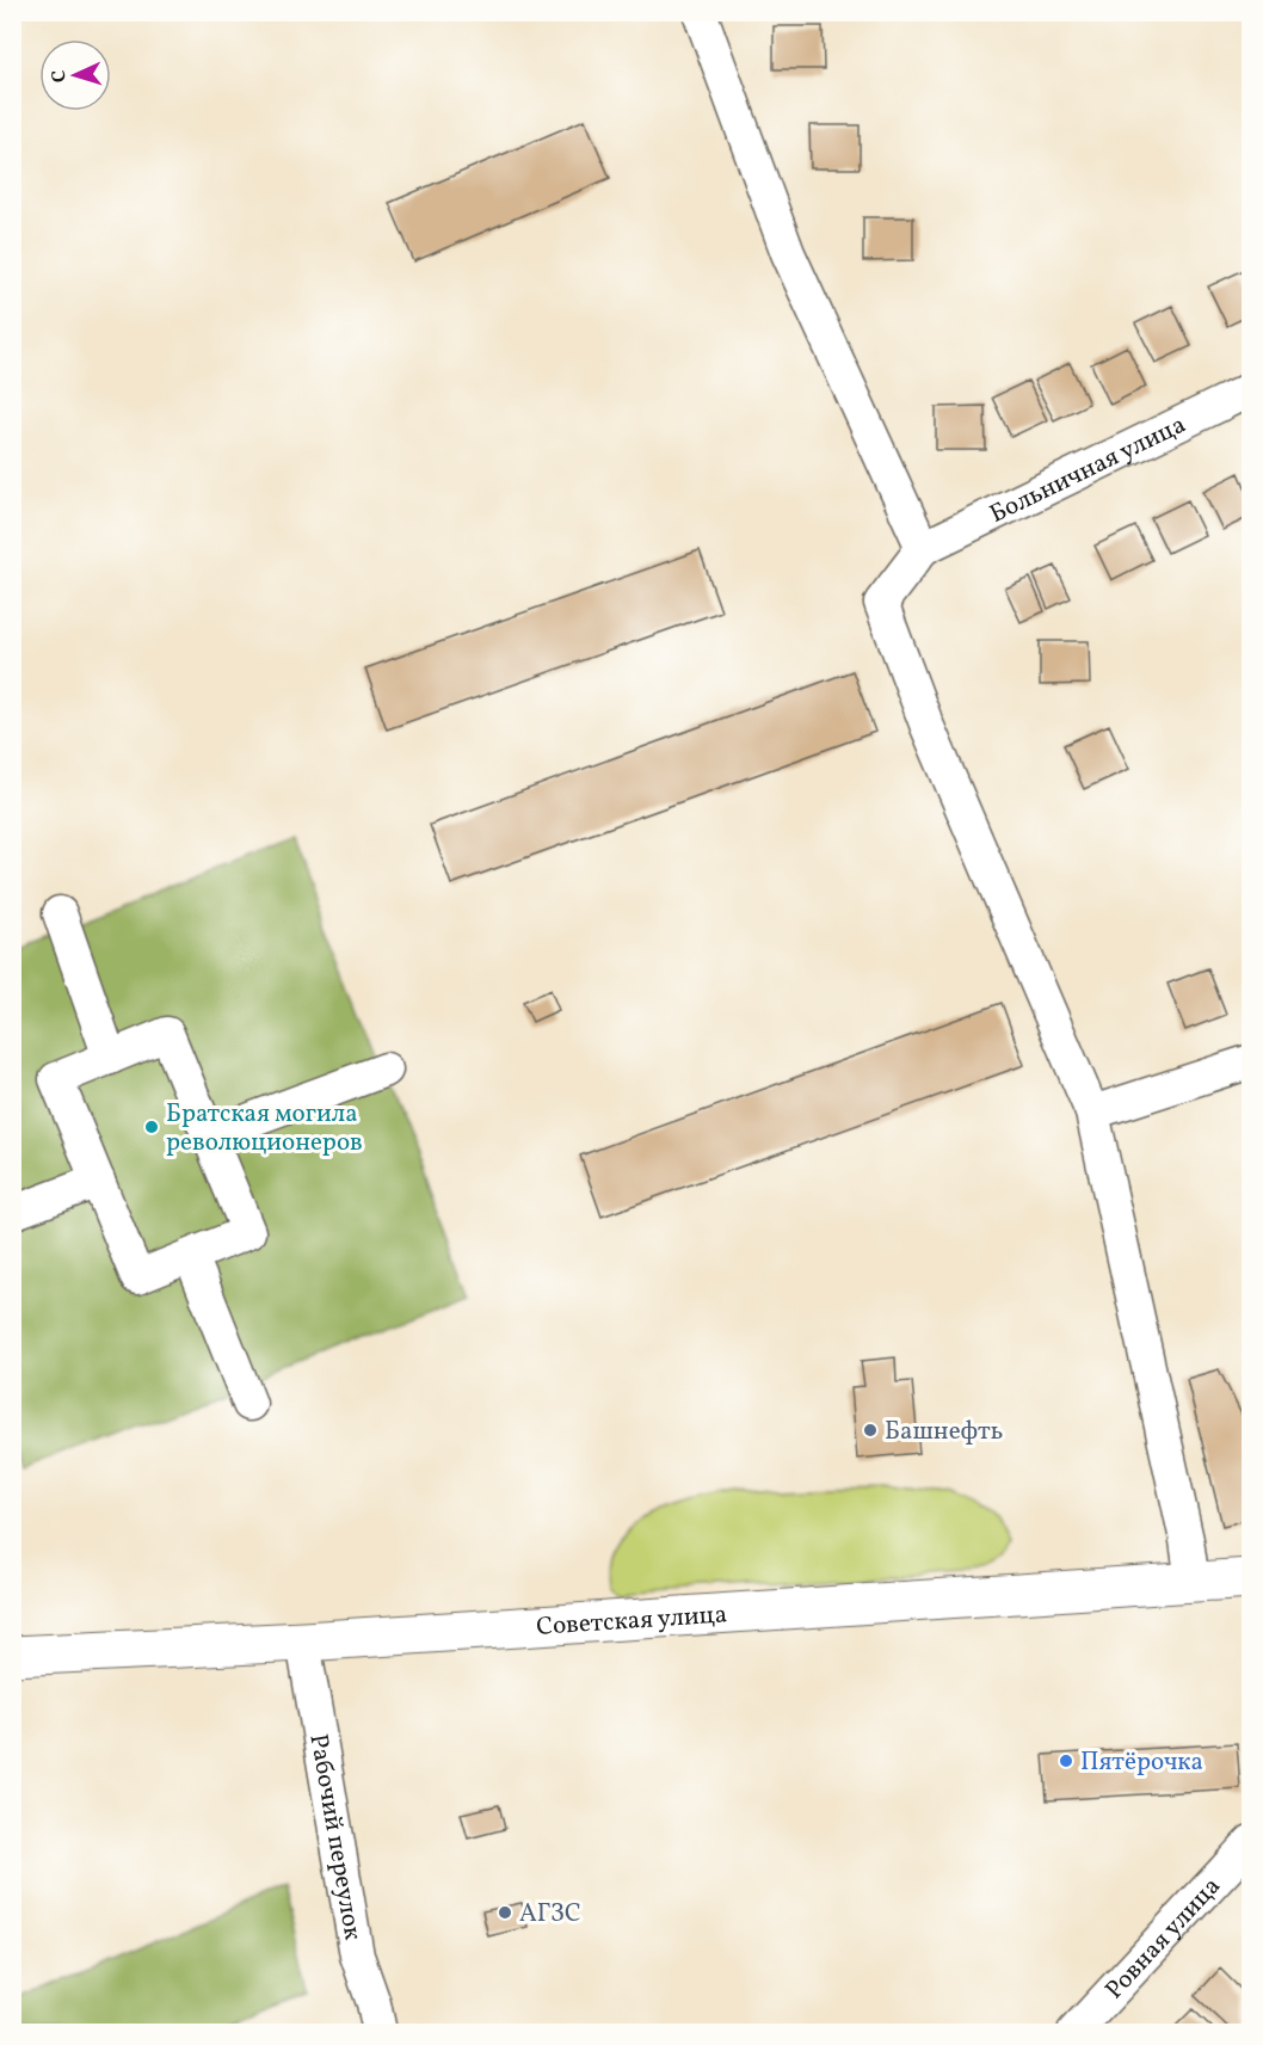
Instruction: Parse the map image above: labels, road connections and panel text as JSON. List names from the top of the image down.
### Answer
{
  "streets": {
    "main road": ["Советская улица"],
    "street": ["Больничная улица", "Рабочий переулок", "Ровная улица"]
  },
  "crossings": [
    ["Советская улица", "Рабочий переулок"]
  ],
  "places": [
    "Братская могила революционеров",
    "Башнефть",
    "Пятёрочка",
    "АГЗС"
  ],
  "north": "left"
}
